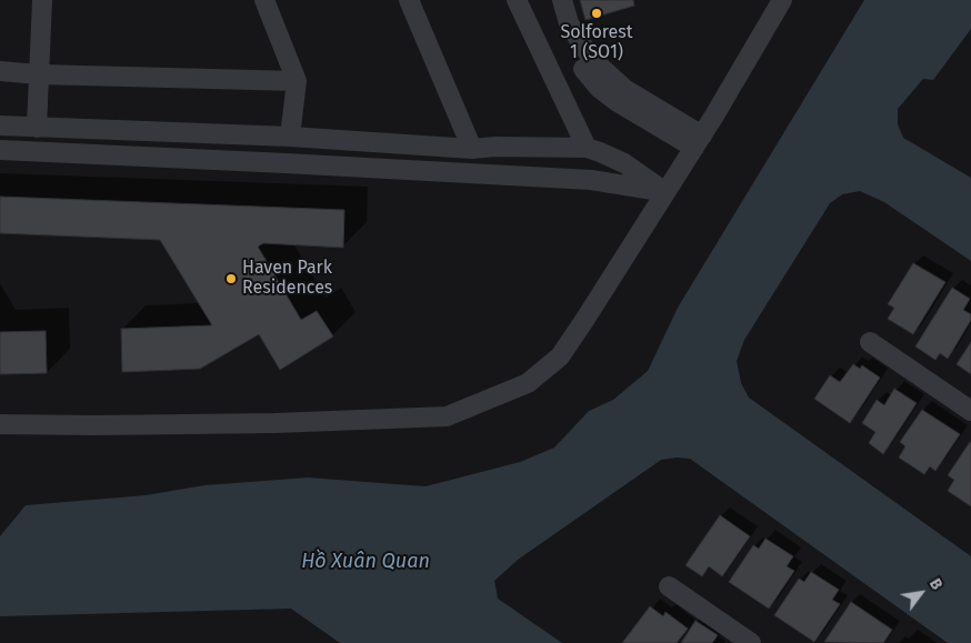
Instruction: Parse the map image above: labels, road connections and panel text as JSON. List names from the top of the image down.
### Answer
{
  "water": ["Hồ Xuân Quan"],
  "places": ["Solforest 1 (SO1)", "Haven Park Residences"],
  "north": "top right"
}
